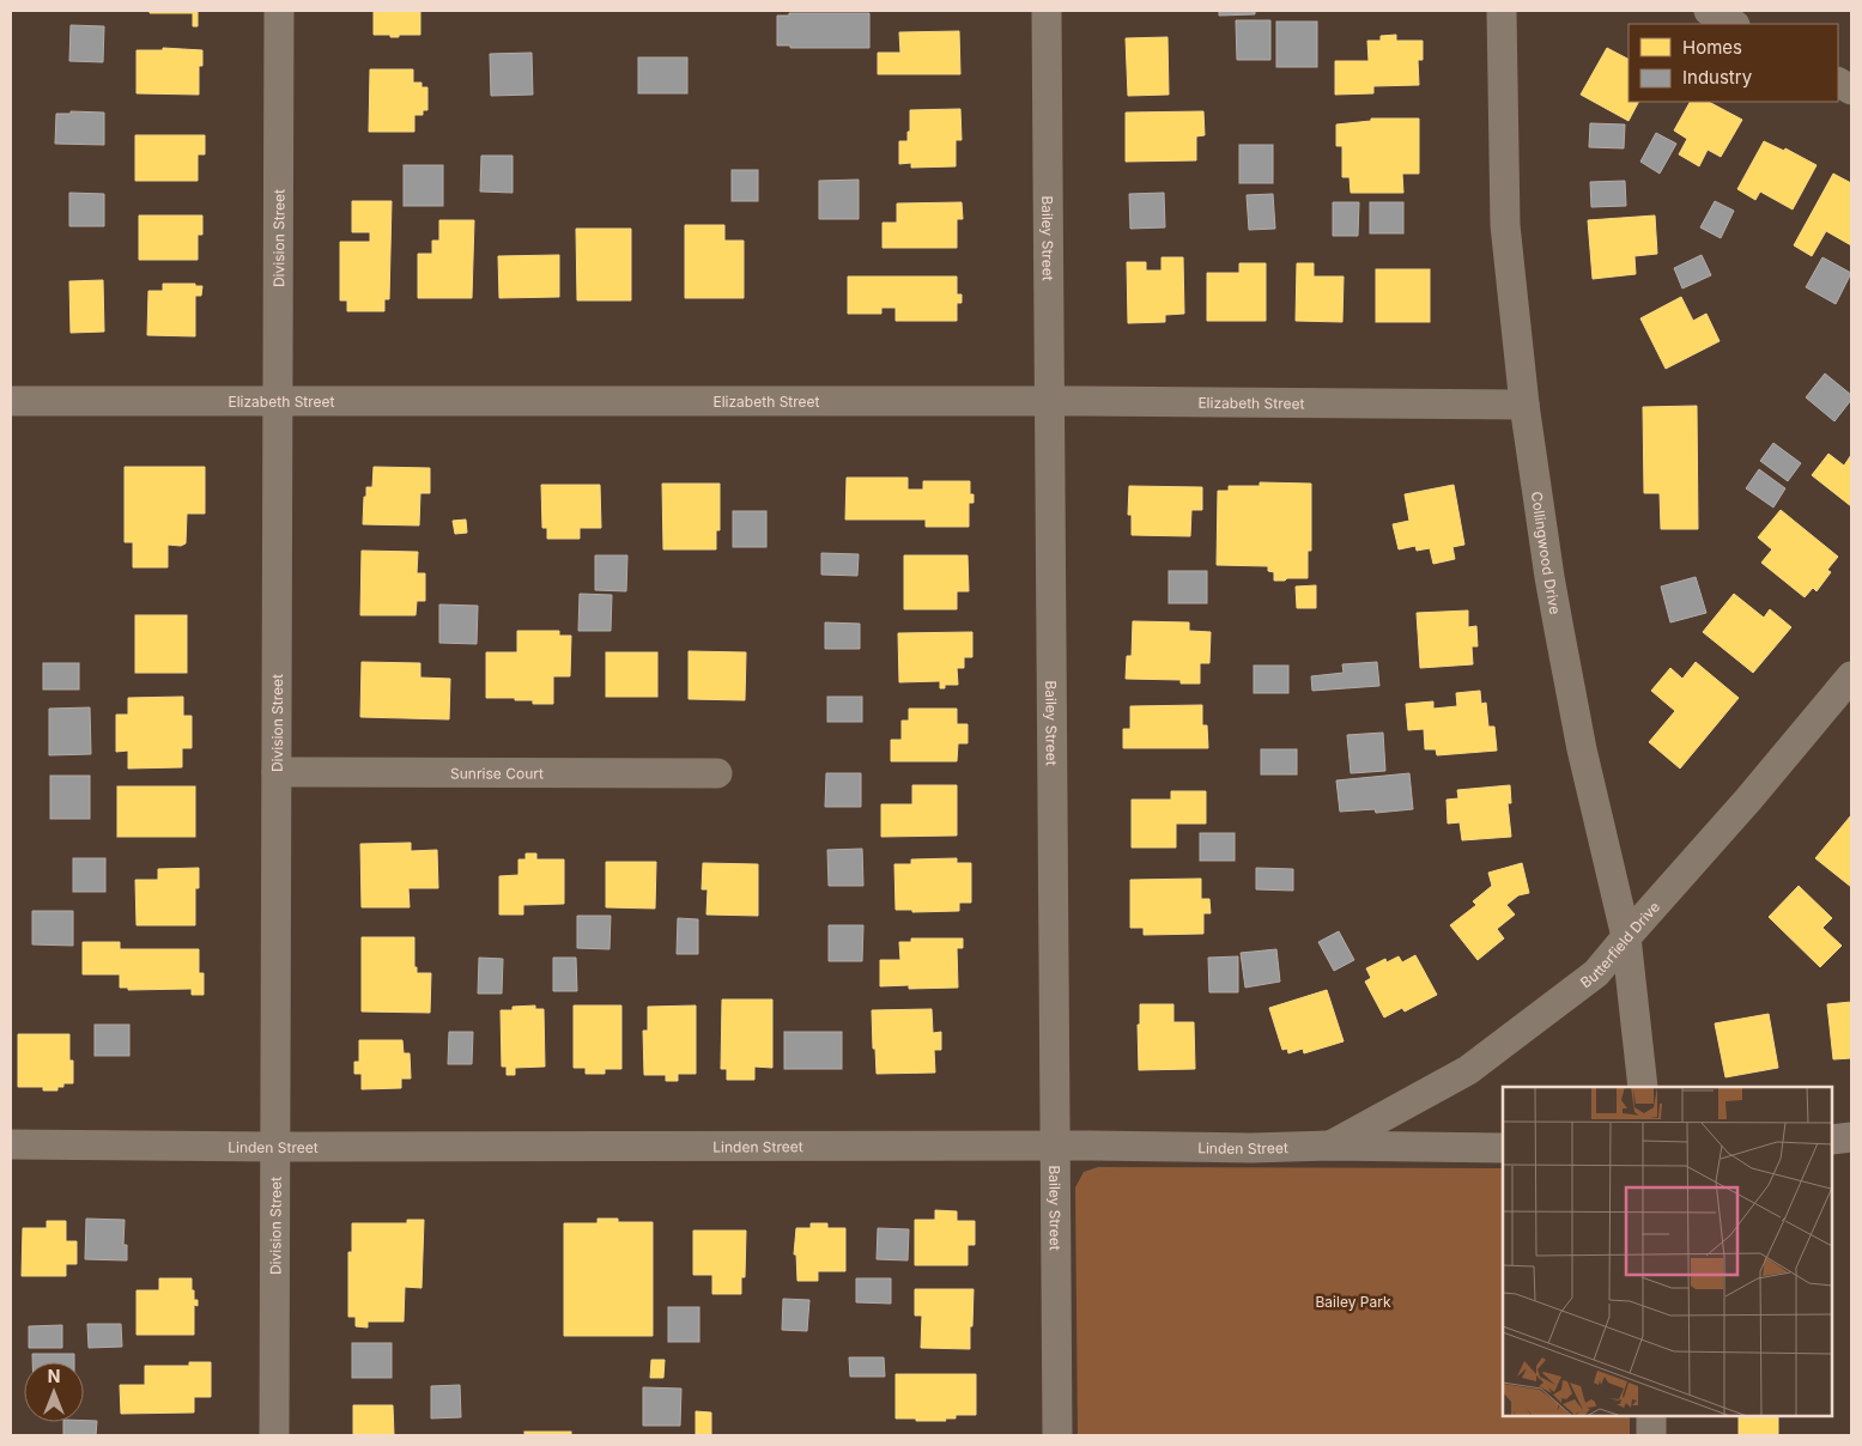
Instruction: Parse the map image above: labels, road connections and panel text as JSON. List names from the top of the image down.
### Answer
{
  "streets": {
    "street": [
      "Division Street",
      "Bailey Street",
      "Elizabeth Street",
      "Collingwood Drive",
      "Sunrise Court",
      "Butterfield Drive",
      "Linden Street"
    ]
  },
  "crossings": [
    ["Division Street", "Elizabeth Street"],
    ["Division Street", "Sunrise Court"],
    ["Division Street", "Linden Street"],
    ["Bailey Street", "Elizabeth Street"],
    ["Bailey Street", "Linden Street"],
    ["Elizabeth Street", "Collingwood Drive"],
    ["Collingwood Drive", "Butterfield Drive"],
    ["Butterfield Drive", "Linden Street"]
  ],
  "parks": ["Bailey Park"],
  "legend": ["Homes", "Industry"],
  "north": "top"
}
